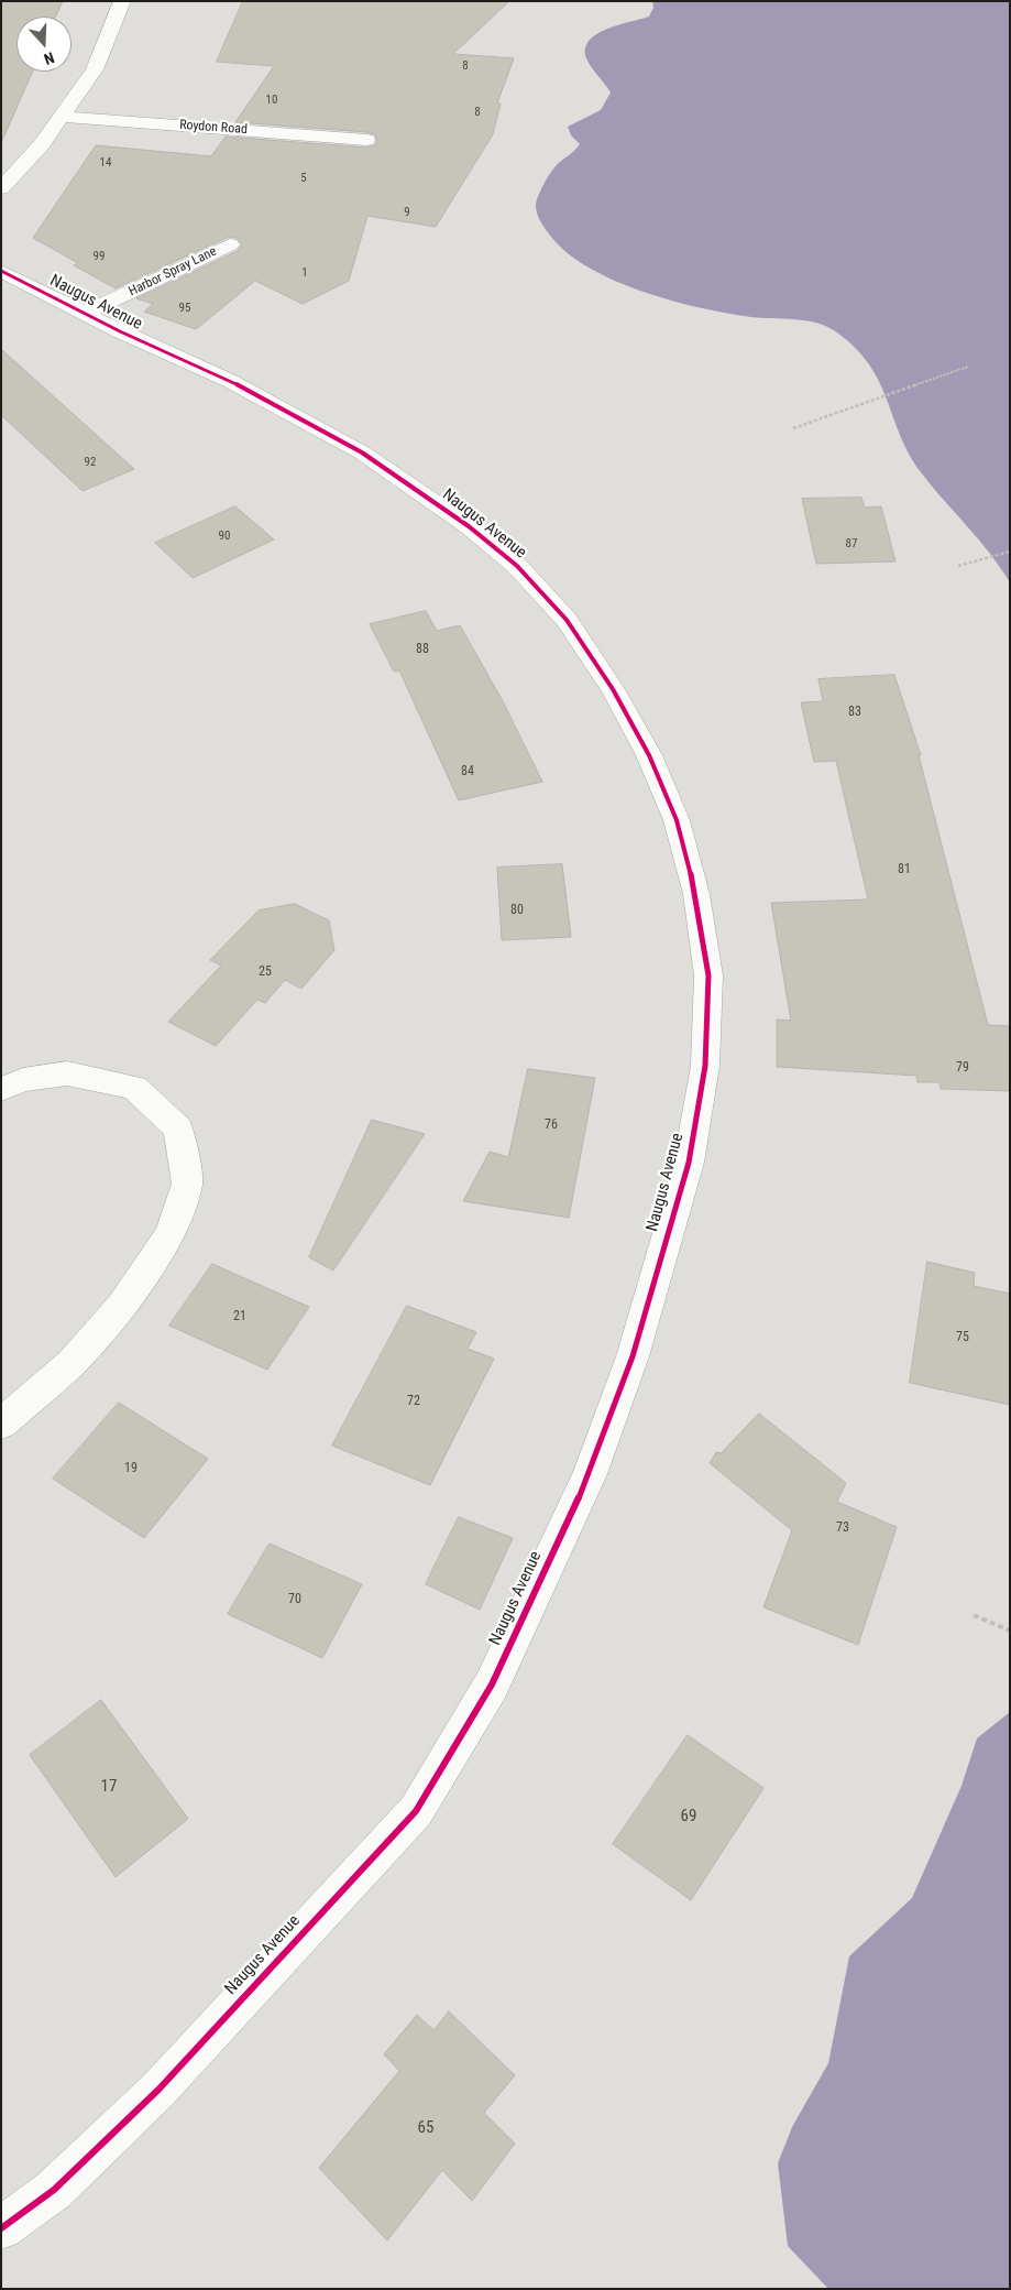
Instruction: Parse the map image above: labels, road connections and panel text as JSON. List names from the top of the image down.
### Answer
{
  "streets": {
    "street": ["Roydon Road", "Harbor Spray Lane", "Naugus Avenue"]
  },
  "crossings": [
    ["Harbor Spray Lane", "Naugus Avenue"]
  ],
  "house_numbers": [
    "8",
    "10",
    "8",
    "14",
    "5",
    "9",
    "99",
    "1",
    "95",
    "92",
    "90",
    "87",
    "88",
    "83",
    "84",
    "81",
    "80",
    "25",
    "79",
    "76",
    "21",
    "75",
    "72",
    "19",
    "73",
    "70",
    "17",
    "69",
    "65"
  ],
  "north": "bottom"
}
